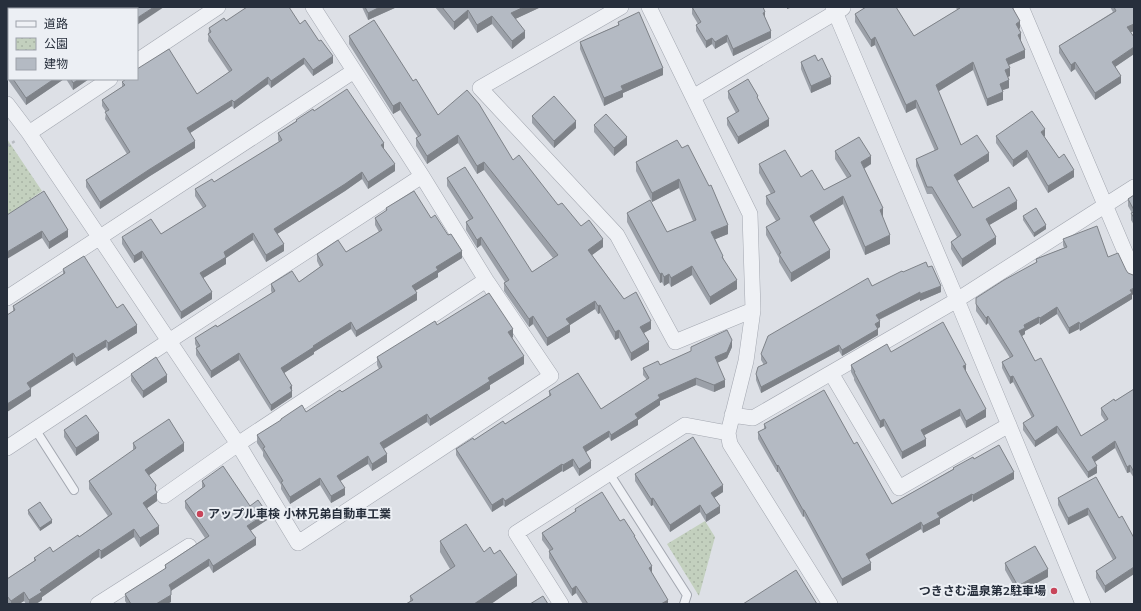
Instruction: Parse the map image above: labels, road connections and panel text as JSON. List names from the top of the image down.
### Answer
{
  "places": ["アップル車検 小林兄弟自動車工業", "つきさむ温泉第2駐車場"],
  "legend": ["道路", "公園", "建物"]
}
